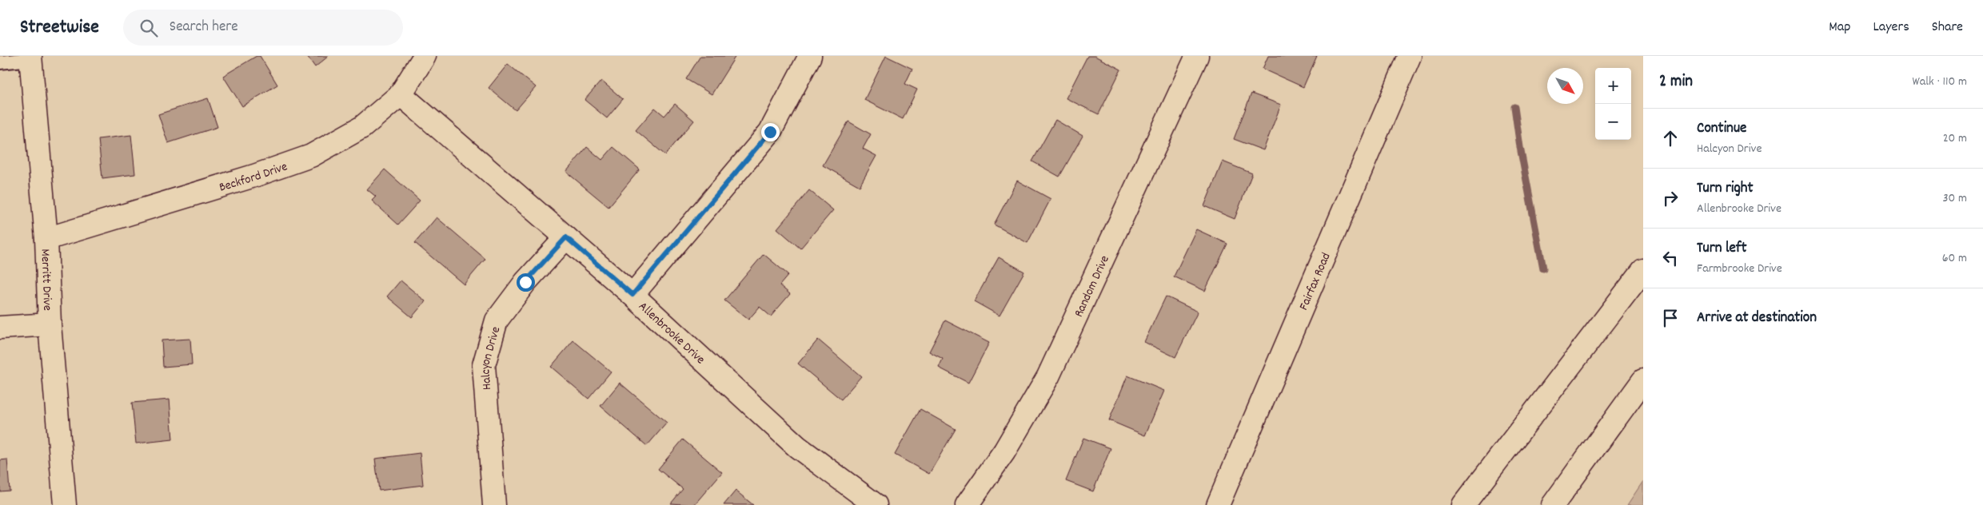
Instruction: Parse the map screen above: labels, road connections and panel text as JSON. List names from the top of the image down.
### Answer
{
  "streets": {
    "main road": [
      "Beckford Drive",
      "Merritt Drive",
      "Fairfax Road",
      "Random Drive",
      "Allenbrooke Drive",
      "Halcyon Drive"
    ]
  },
  "crossings": [
    ["Beckford Drive", "Merritt Drive"],
    ["Beckford Drive", "Allenbrooke Drive"],
    ["Allenbrooke Drive", "Halcyon Drive"]
  ],
  "north": "bottom right",
  "page": {
    "header": "Streetwise",
    "search": "Search here",
    "nav": ["Map", "Layers", "Share"],
    "heading": ["2 min", "Walk · 110 m"],
    "map_buttons": ["+", "−"],
    "list": [
      ["Continue", "Halcyon Drive", "20 m"],
      ["Turn right", "Allenbrooke Drive", "30 m"],
      ["Turn left", "Farmbrooke Drive", "60 m"],
      "Arrive at destination"
    ]
  }
}
